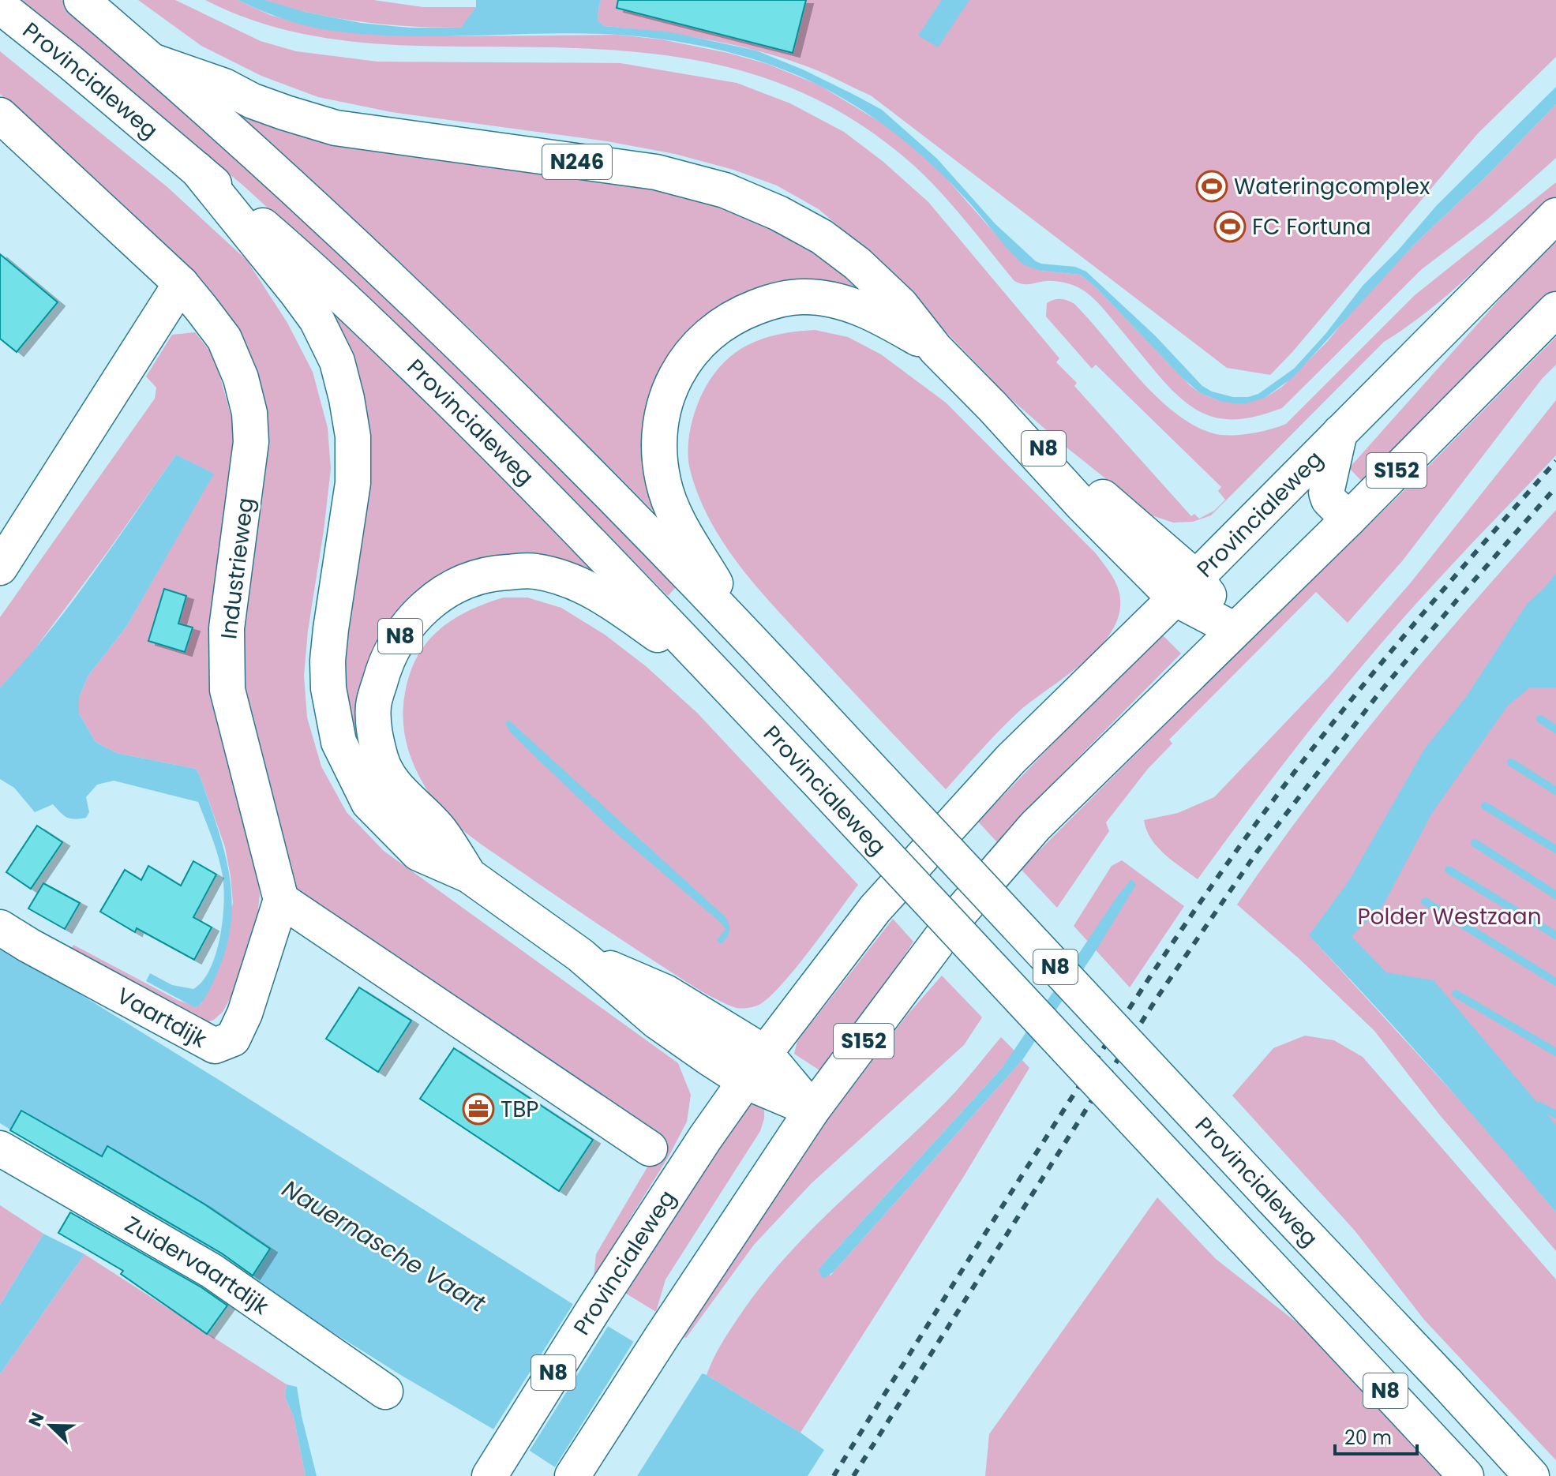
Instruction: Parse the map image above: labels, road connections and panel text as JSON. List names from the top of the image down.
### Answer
{
  "streets": {
    "main road": [
      "Provincialeweg",
      "N246",
      "N8",
      "S152",
      "Industrieweg",
      "Vaartdijk",
      "Zuidervaartdijk"
    ]
  },
  "crossings": [
    ["Provincialeweg", "N246"],
    ["Provincialeweg", "N8"],
    ["N246", "N8"],
    ["N8", "S152"],
    ["Industrieweg", "Vaartdijk"]
  ],
  "water": ["Nauernasche Vaart"],
  "parks": ["Polder Westzaan"],
  "places": {
    "sports": ["Wateringcomplex", "FC Fortuna"],
    "office": ["TBP"]
  },
  "scale_bar": "20 m",
  "north": "top left"
}
